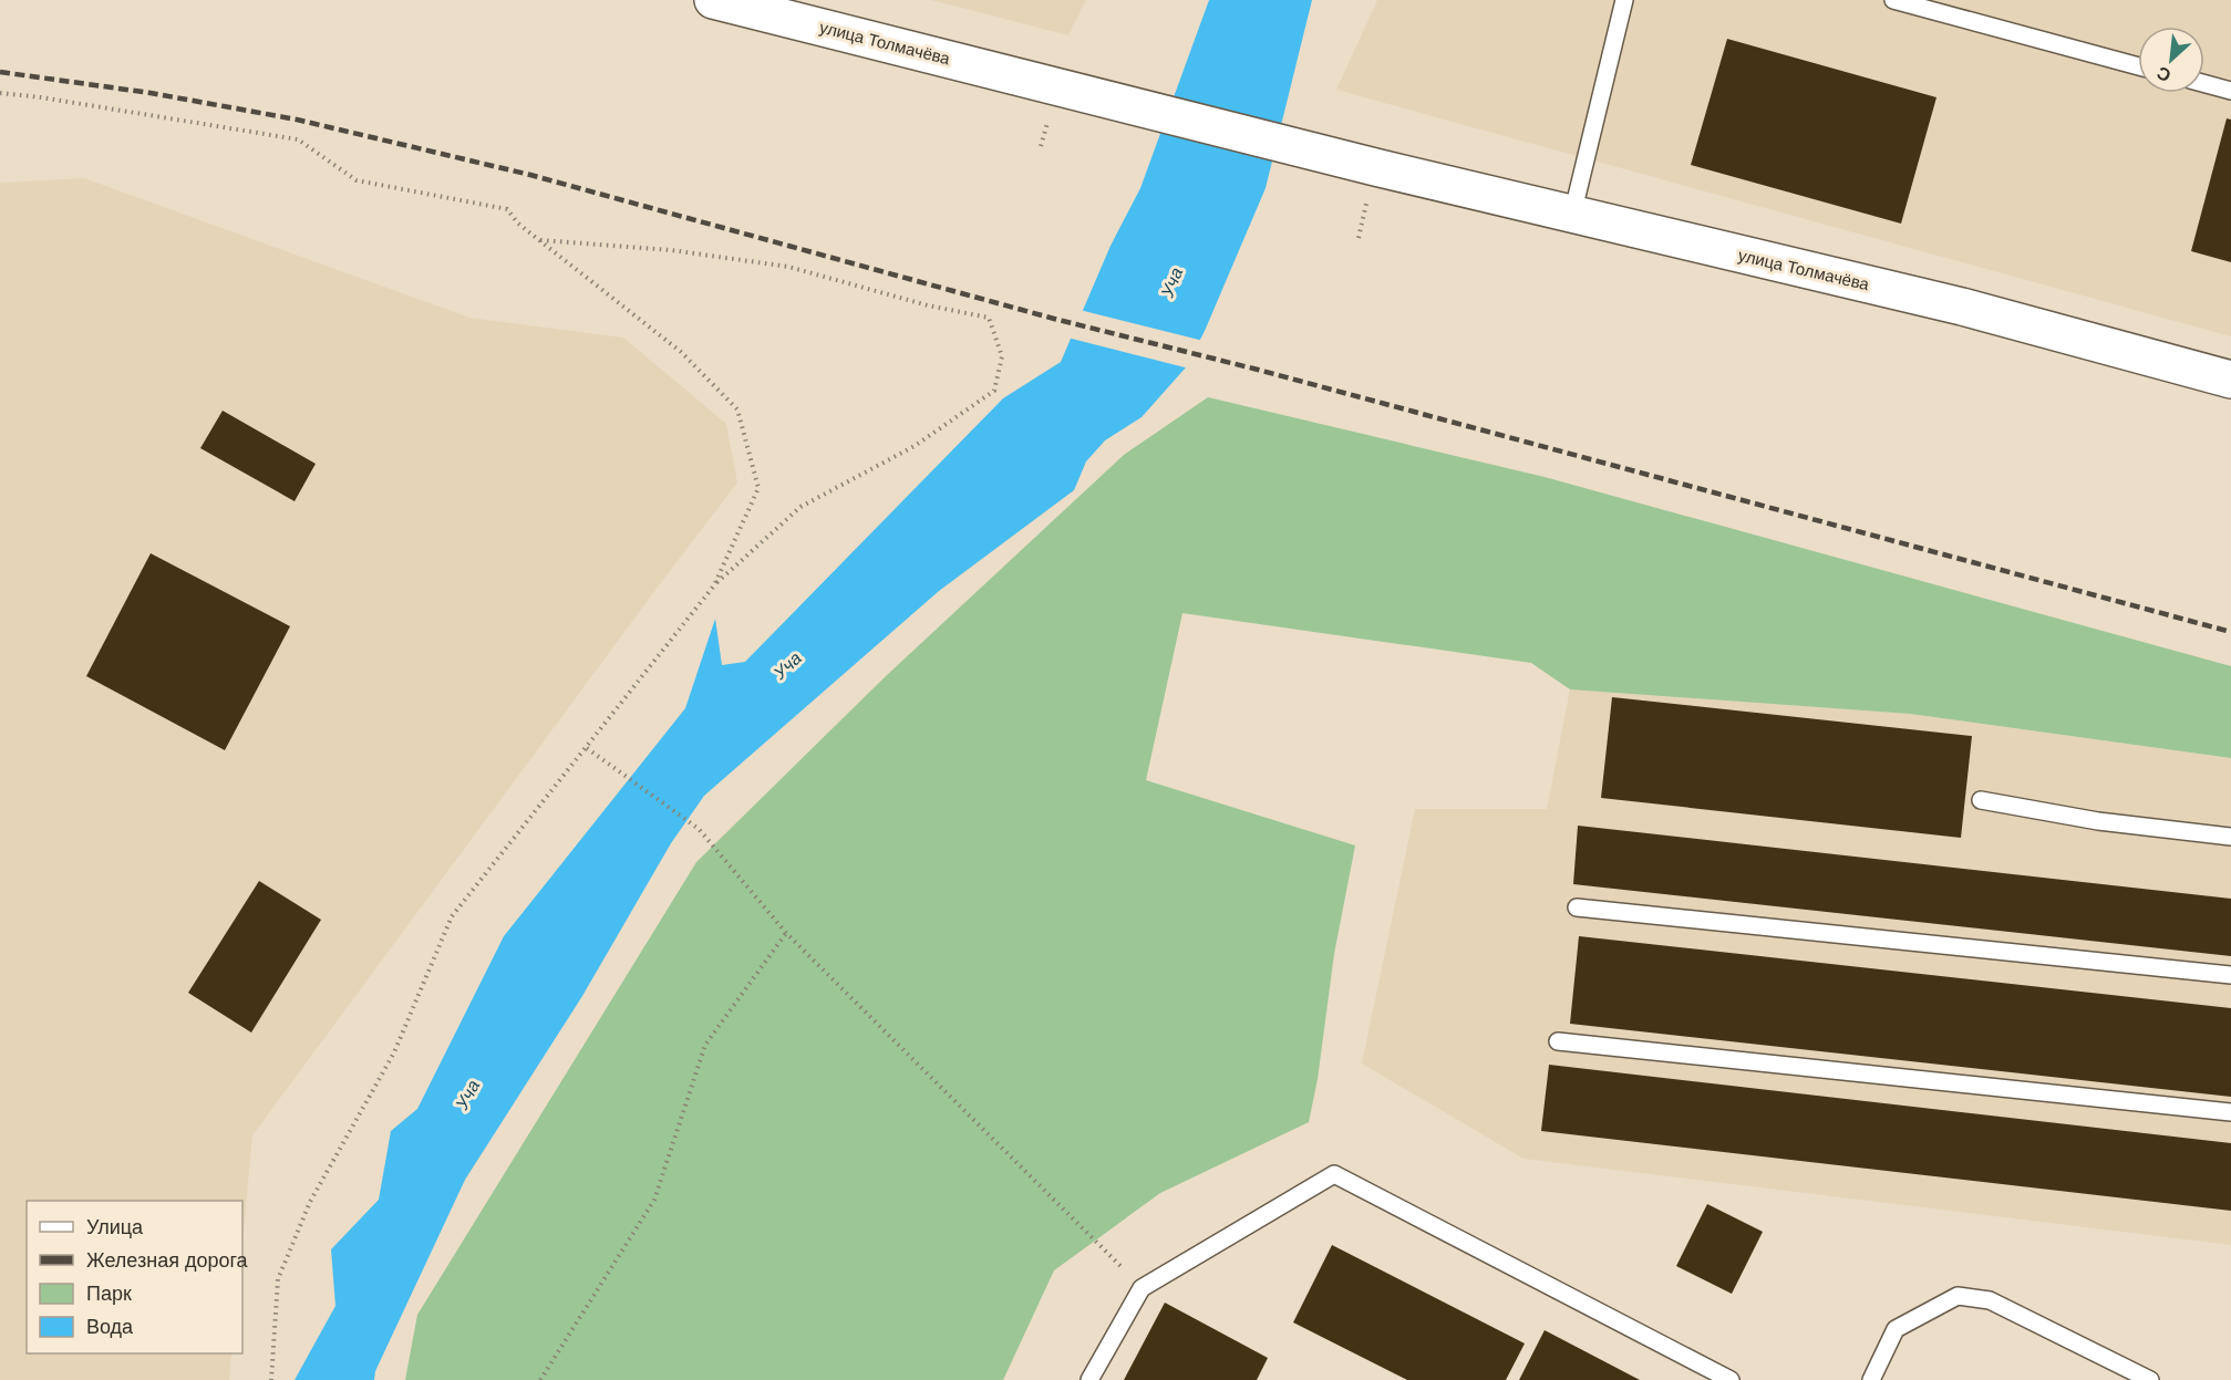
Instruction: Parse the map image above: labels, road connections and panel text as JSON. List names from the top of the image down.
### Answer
{
  "streets": {
    "street": ["улица Толмачёва"]
  },
  "water": ["Уча"],
  "legend": [
    "Улица",
    "Железная дорога",
    "Парк",
    "Вода"
  ],
  "north": "bottom left"
}
